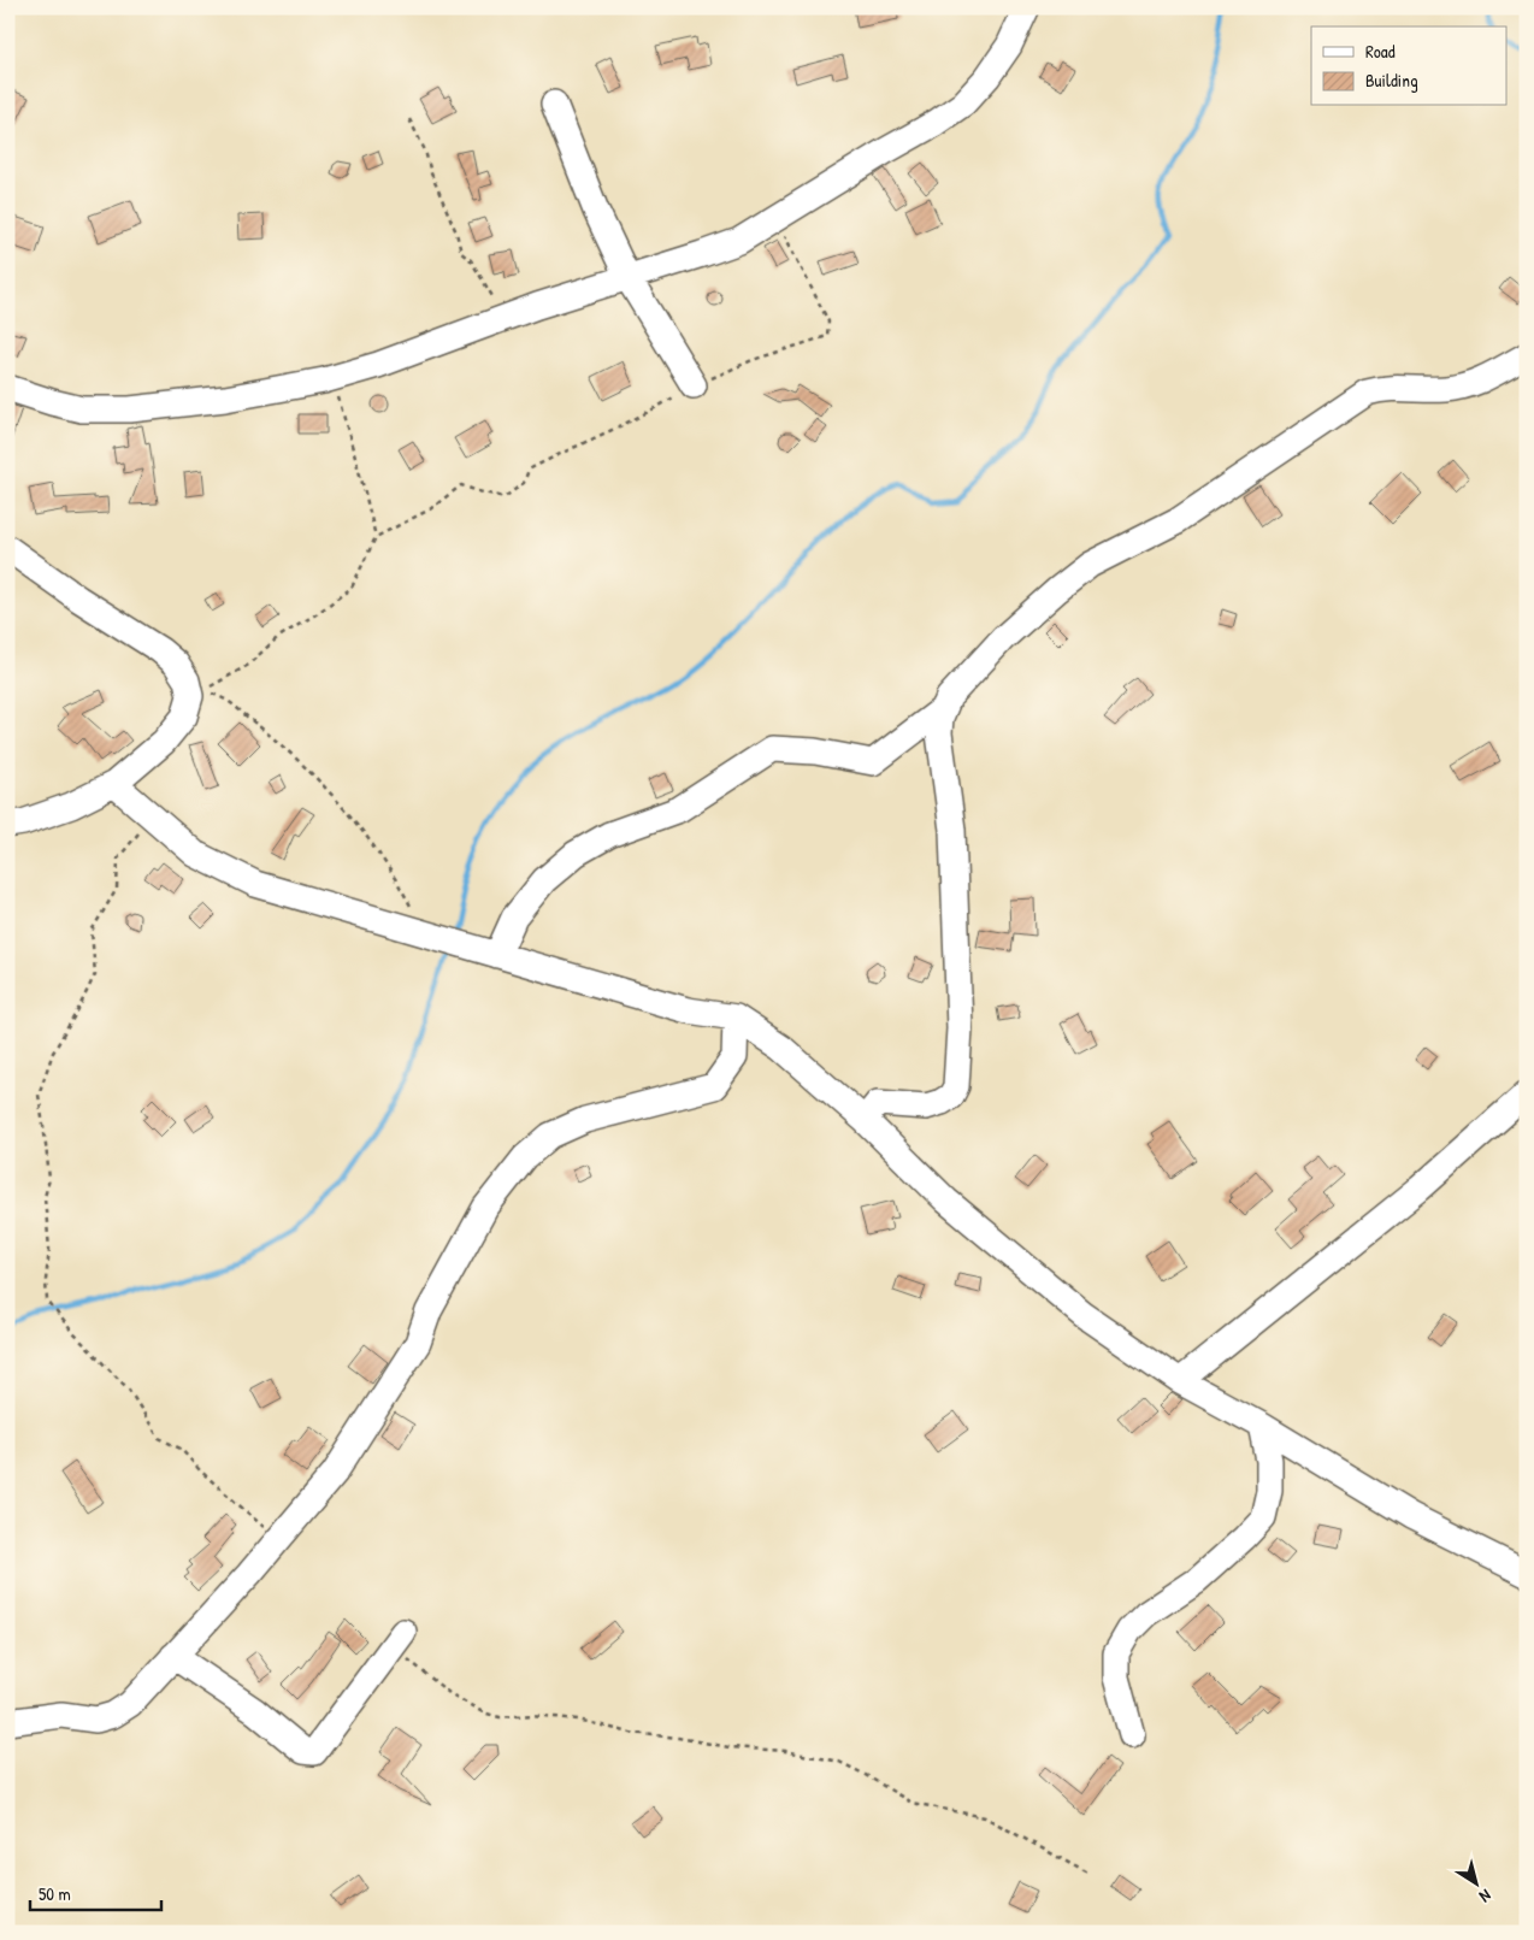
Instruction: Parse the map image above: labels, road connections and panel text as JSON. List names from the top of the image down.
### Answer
{
  "legend": ["Road", "Building"],
  "scale_bar": "50 m",
  "north": "bottom right"
}
